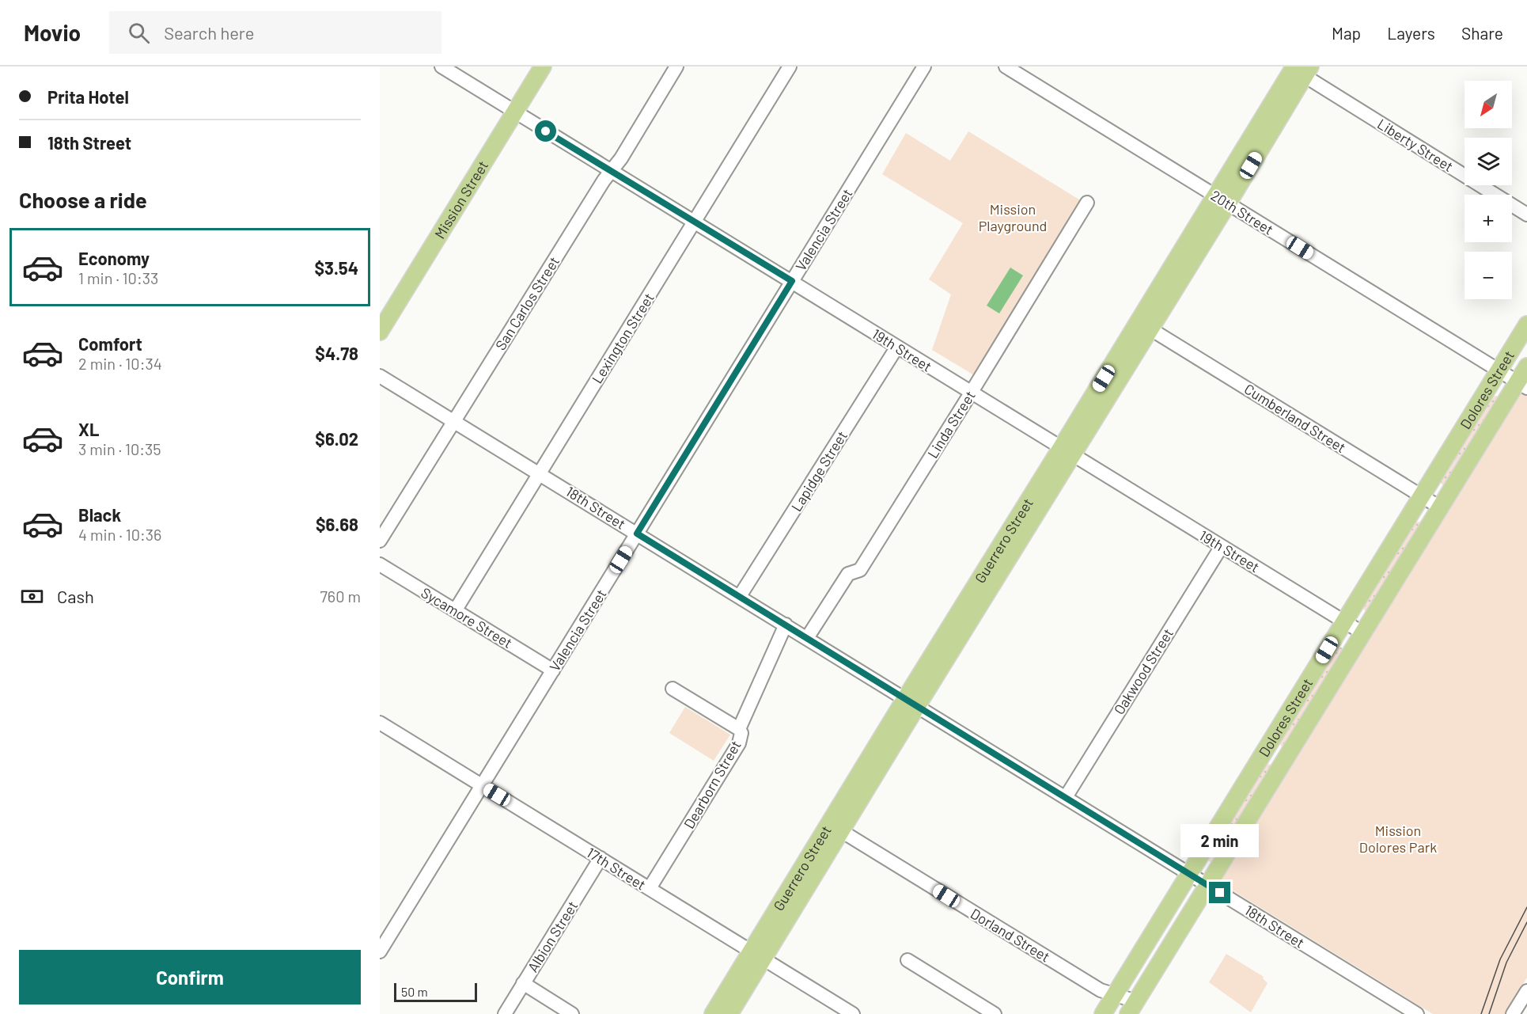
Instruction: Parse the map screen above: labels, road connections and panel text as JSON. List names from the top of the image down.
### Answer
{
  "streets": {
    "main road": ["Mission Street", "Dolores Street", "Guerrero Street"],
    "street": [
      "Liberty Street",
      "20th Street",
      "Valencia Street",
      "San Carlos Street",
      "Lexington Street",
      "19th Street",
      "Cumberland Street",
      "Linda Street",
      "Lapidge Street",
      "18th Street",
      "Sycamore Street",
      "Oakwood Street",
      "Dearborn Street",
      "17th Street",
      "Dorland Street",
      "Albion Street"
    ]
  },
  "crossings": [
    ["Liberty Street", "Guerrero Street"],
    ["Mission Street", "19th Street"],
    ["20th Street", "Dolores Street"],
    ["20th Street", "Guerrero Street"],
    ["Valencia Street", "19th Street"],
    ["Valencia Street", "18th Street"],
    ["Valencia Street", "Sycamore Street"],
    ["Valencia Street", "17th Street"],
    ["San Carlos Street", "19th Street"],
    ["San Carlos Street", "18th Street"],
    ["Lexington Street", "19th Street"],
    ["Lexington Street", "18th Street"],
    ["Lexington Street", "Sycamore Street"],
    ["19th Street", "Dolores Street"],
    ["19th Street", "Linda Street"],
    ["19th Street", "Lapidge Street"],
    ["19th Street", "Guerrero Street"],
    ["19th Street", "Oakwood Street"],
    ["Dolores Street", "Cumberland Street"],
    ["Dolores Street", "18th Street"],
    ["Dolores Street", "Dorland Street"],
    ["Cumberland Street", "Guerrero Street"],
    ["Linda Street", "18th Street"],
    ["Lapidge Street", "18th Street"],
    ["18th Street", "Guerrero Street"],
    ["18th Street", "Oakwood Street"],
    ["18th Street", "Dearborn Street"],
    ["Guerrero Street", "17th Street"],
    ["Guerrero Street", "Dorland Street"],
    ["Dearborn Street", "17th Street"],
    ["17th Street", "Albion Street"]
  ],
  "parks": ["Mission Playground", "Mission Dolores Park"],
  "scale_bar": "50 m",
  "north": "bottom left",
  "page": {
    "header": "Movio",
    "search": "Search here",
    "nav": ["Map", "Layers", "Share"],
    "banner": ["Prita Hotel", "18th Street"],
    "map_buttons": ["+", "−"],
    "heading": "Choose a ride",
    "list": [
      {
        "name": "Economy",
        "note": "1 min · 10:33",
        "value": "$3.54"
      },
      {
        "name": "Comfort",
        "note": "2 min · 10:34",
        "value": "$4.78"
      },
      {
        "name": "XL",
        "note": "3 min · 10:35",
        "value": "$6.02"
      },
      {
        "name": "Black",
        "note": "4 min · 10:36",
        "value": "$6.68"
      }
    ],
    "pay": ["Cash", "760 m"],
    "bubble": "2 min",
    "buttons": "Confirm",
    "scale": "50 m"
  }
}
